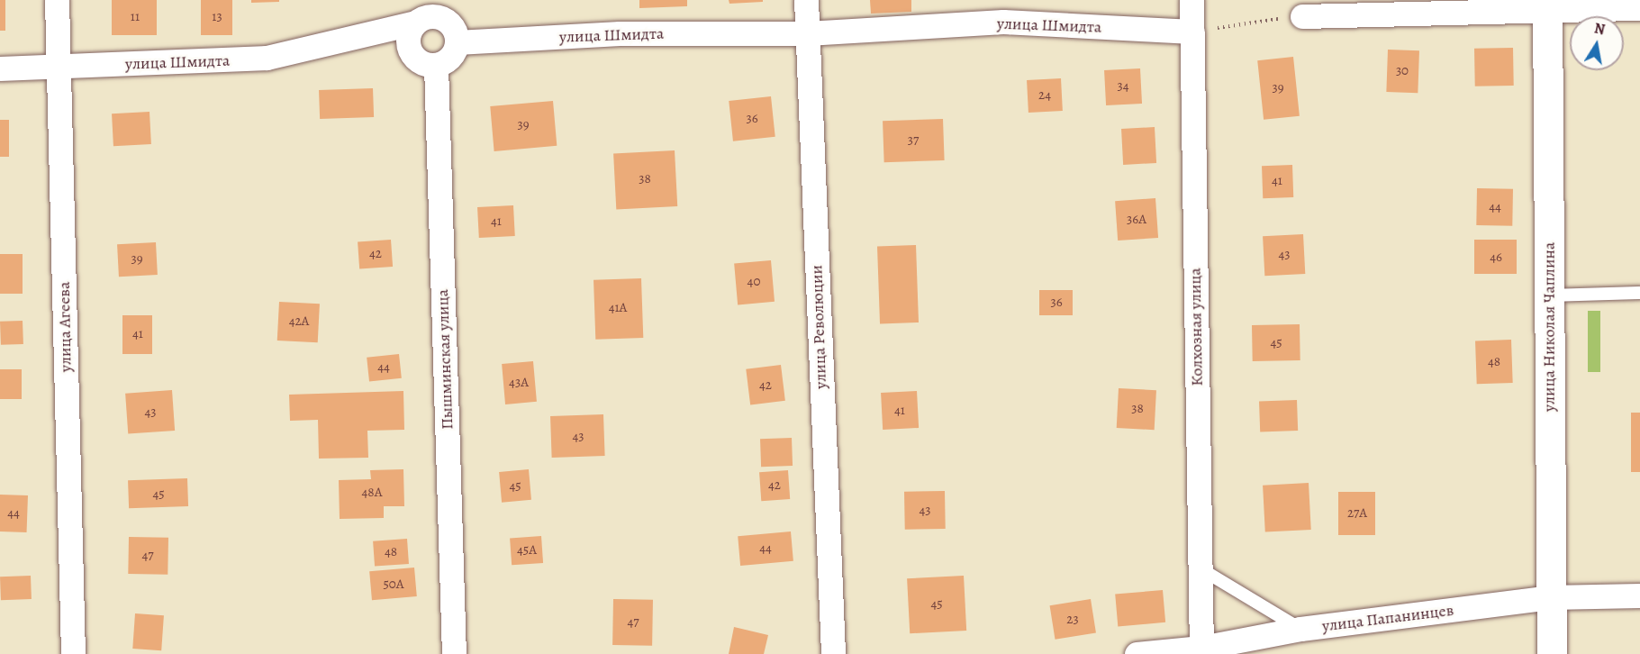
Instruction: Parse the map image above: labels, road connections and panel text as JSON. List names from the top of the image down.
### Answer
{
  "streets": {
    "street": [
      "улица Шмидта",
      "улица Агеева",
      "улица Революции",
      "Колхозная улица",
      "улица Николая Чаплина",
      "Пышминская улица",
      "улица Папанинцев"
    ]
  },
  "crossings": [
    ["улица Шмидта", "улица Агеева"],
    ["улица Шмидта", "улица Революции"],
    ["улица Шмидта", "Колхозная улица"],
    ["улица Шмидта", "Пышминская улица"],
    ["Колхозная улица", "улица Папанинцев"],
    ["улица Николая Чаплина", "улица Папанинцев"]
  ],
  "house_numbers": [
    "11",
    "13",
    "30",
    "34",
    "39",
    "24",
    "36",
    "39",
    "37",
    "38",
    "41",
    "44",
    "36А",
    "41",
    "42",
    "43",
    "46",
    "39",
    "40",
    "36",
    "41А",
    "42А",
    "41",
    "45",
    "48",
    "44",
    "43А",
    "42",
    "38",
    "41",
    "43",
    "43",
    "42",
    "45",
    "48А",
    "45",
    "43",
    "44",
    "27А",
    "44",
    "45А",
    "48",
    "47",
    "50А",
    "45",
    "23",
    "47"
  ],
  "north": "top"
}
